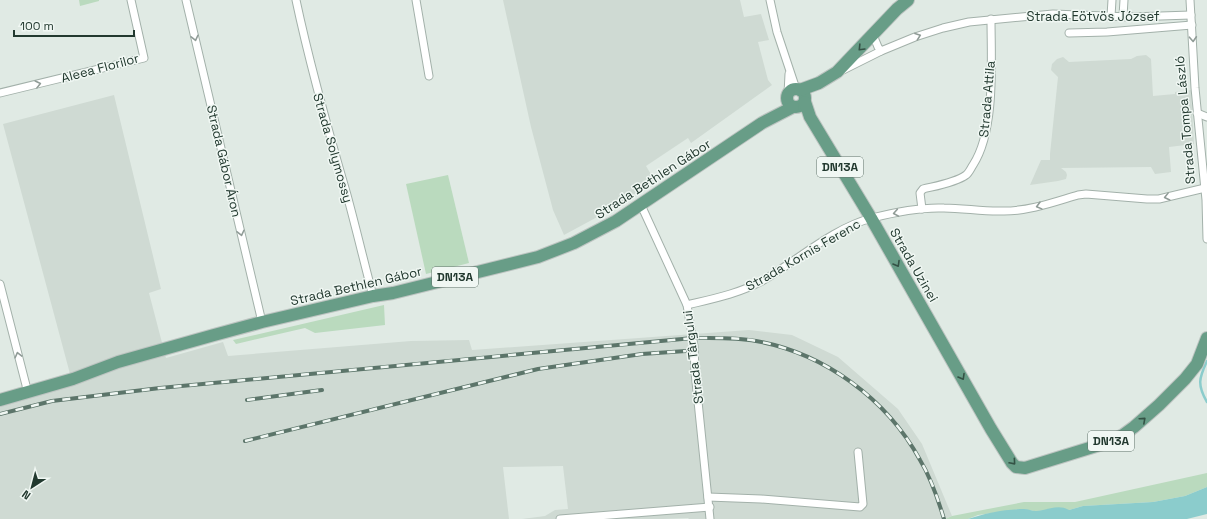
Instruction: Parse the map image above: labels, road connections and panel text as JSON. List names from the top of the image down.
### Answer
{
  "streets": {
    "main road": ["DN13A", "Strada Bethlen Gábor", "Strada Uzinei"],
    "street": [
      "Strada Eötvös József",
      "Aleea Florilor",
      "Strada Attila",
      "Strada Tompa László",
      "Strada Solymossy",
      "Strada Gábor Áron",
      "Strada Kornis Ferenc",
      "Strada Târgului"
    ]
  },
  "crossings": [
    ["Strada Eötvös József", "Strada Attila"],
    ["Strada Eötvös József", "Strada Tompa László"],
    ["Strada Eötvös József", "DN13A"],
    ["Strada Attila", "Strada Kornis Ferenc"],
    ["Strada Tompa László", "Strada Kornis Ferenc"],
    ["Strada Solymossy", "Strada Bethlen Gábor"],
    ["Strada Gábor Áron", "Strada Bethlen Gábor"],
    ["DN13A", "Strada Bethlen Gábor"],
    ["DN13A", "Strada Uzinei"],
    ["Strada Bethlen Gábor", "Strada Uzinei"],
    ["Strada Bethlen Gábor", "Strada Târgului"],
    ["Strada Kornis Ferenc", "Strada Uzinei"],
    ["Strada Kornis Ferenc", "Strada Târgului"]
  ],
  "one_way": ["Strada Tompa László", "Strada Gábor Áron", "Strada Kornis Ferenc"],
  "scale_bar": "100 m",
  "north": "bottom left"
}
